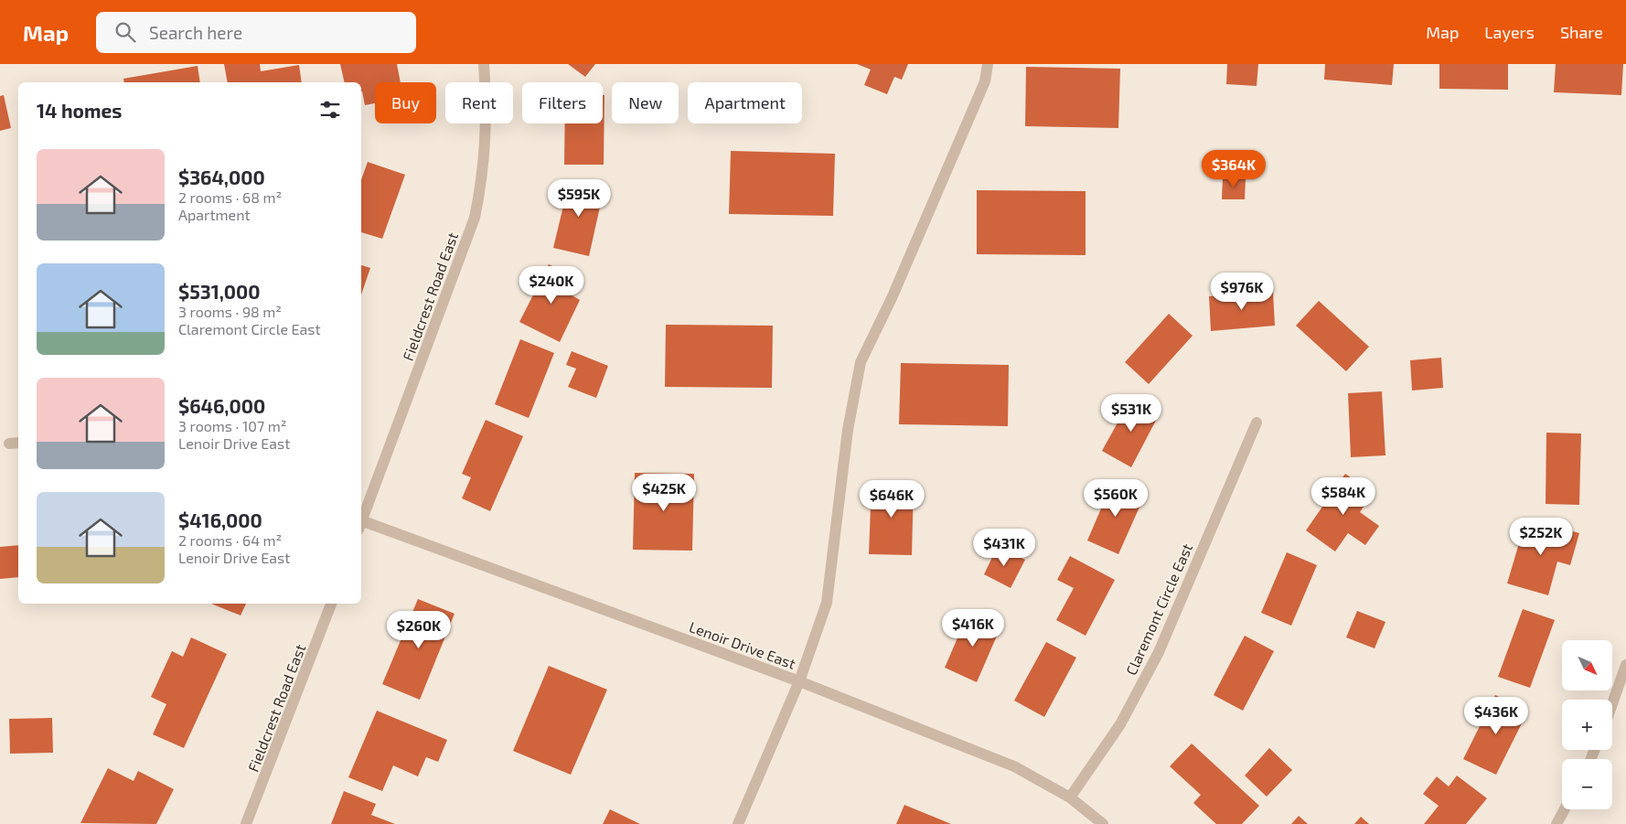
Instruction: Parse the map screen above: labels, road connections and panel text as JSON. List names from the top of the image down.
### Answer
{
  "streets": {
    "street": ["Fieldcrest Road East", "Claremont Circle East", "Lenoir Drive East"]
  },
  "crossings": [
    ["Claremont Circle East", "Lenoir Drive East"]
  ],
  "north": "bottom right",
  "page": {
    "header": "Map",
    "search": "Search here",
    "nav": ["Map", "Layers", "Share"],
    "chip": [
      "Buy",
      "Rent",
      "Filters",
      "New",
      "Apartment"
    ],
    "heading": "14 homes",
    "list": [
      {
        "name": "$364,000",
        "note": "2 rooms · 68 m² · Apartment"
      },
      {
        "name": "$531,000",
        "note": "3 rooms · 98 m² · Claremont Circle East"
      },
      {
        "name": "$646,000",
        "note": "3 rooms · 107 m² · Lenoir Drive East"
      },
      {
        "name": "$416,000",
        "note": "2 rooms · 64 m² · Lenoir Drive East"
      }
    ],
    "price": [
      "$364K",
      "$595K",
      "$240K",
      "$976K",
      "$531K",
      "$425K",
      "$584K",
      "$560K",
      "$646K",
      "$252K",
      "$431K",
      "$416K",
      "$260K",
      "$436K"
    ],
    "map_buttons": ["+", "−"]
  }
}
